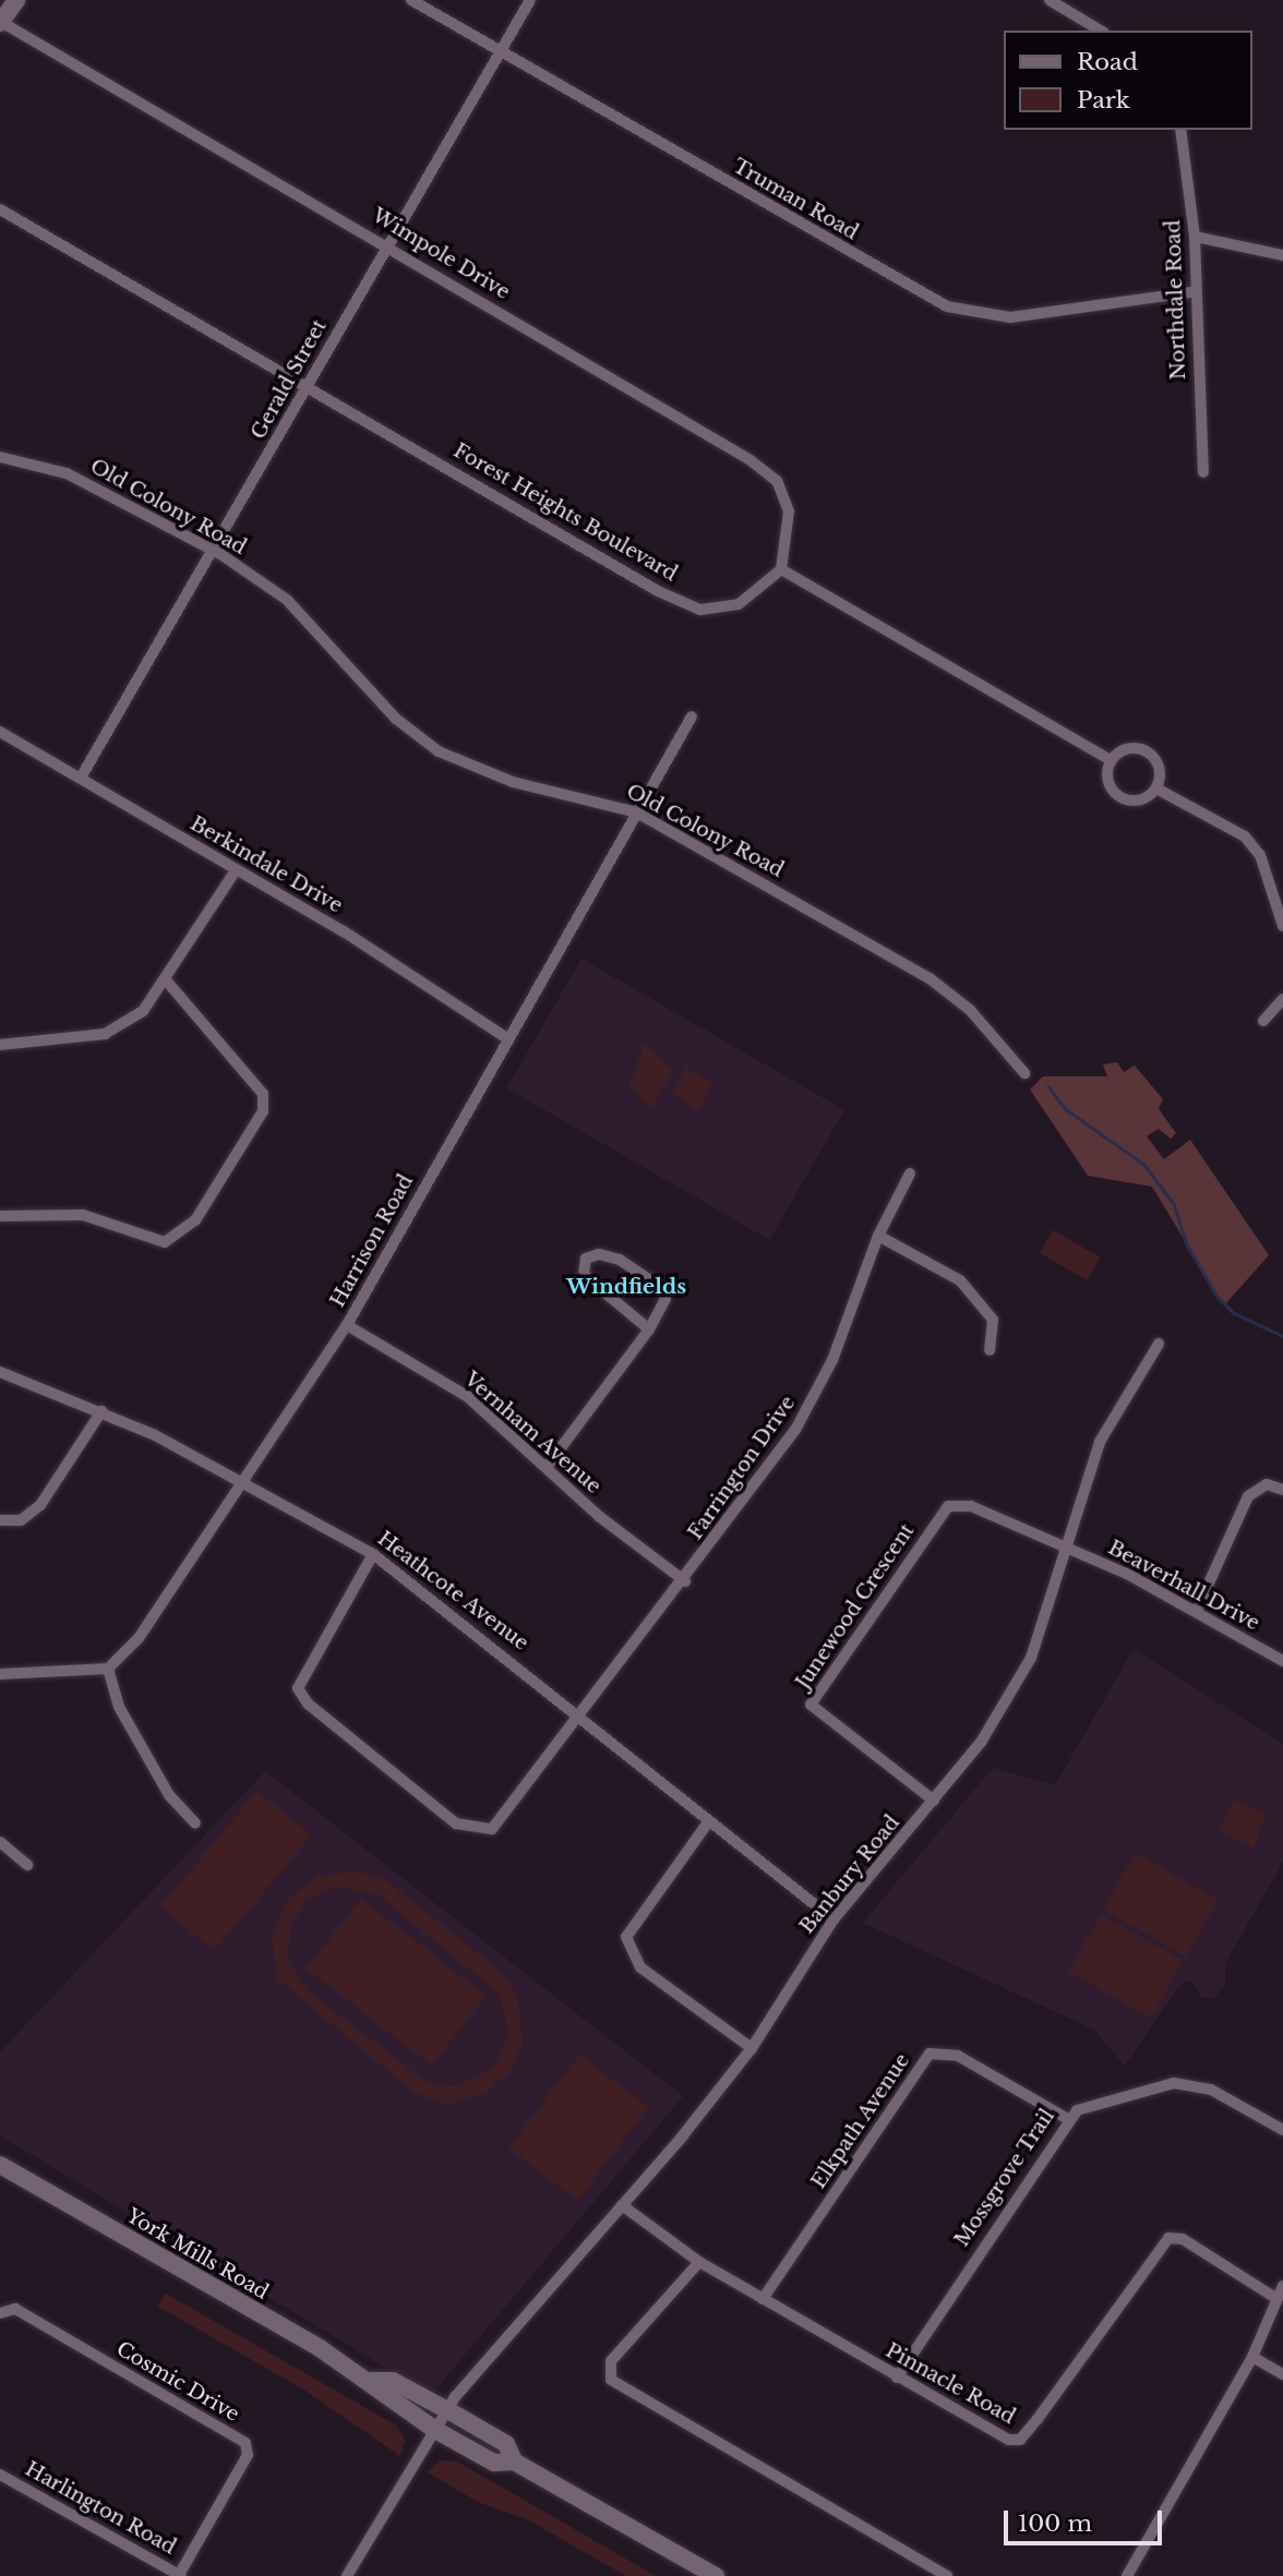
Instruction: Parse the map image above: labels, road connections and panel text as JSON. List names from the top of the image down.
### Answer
{
  "streets": {
    "main road": ["York Mills Road"],
    "street": [
      "Truman Road",
      "Wimpole Drive",
      "Northdale Road",
      "Gerald Street",
      "Old Colony Road",
      "Forest Heights Boulevard",
      "Berkindale Drive",
      "Harrison Road",
      "Vernham Avenue",
      "Farrington Drive",
      "Beaverhall Drive",
      "Heathcote Avenue",
      "Junewood Crescent",
      "Banbury Road",
      "Elkpath Avenue",
      "Mossgrove Trail",
      "Cosmic Drive",
      "Pinnacle Road",
      "Harlington Road"
    ]
  },
  "crossings": [
    ["Truman Road", "Northdale Road"],
    ["Truman Road", "Gerald Street"],
    ["Wimpole Drive", "Gerald Street"],
    ["Wimpole Drive", "Forest Heights Boulevard"],
    ["Gerald Street", "Old Colony Road"],
    ["Gerald Street", "Forest Heights Boulevard"],
    ["Gerald Street", "Berkindale Drive"],
    ["Old Colony Road", "Harrison Road"],
    ["Berkindale Drive", "Harrison Road"],
    ["Harrison Road", "Vernham Avenue"],
    ["Harrison Road", "Heathcote Avenue"],
    ["Vernham Avenue", "Farrington Drive"],
    ["Farrington Drive", "Heathcote Avenue"],
    ["Beaverhall Drive", "Junewood Crescent"],
    ["Beaverhall Drive", "Banbury Road"],
    ["Heathcote Avenue", "Banbury Road"],
    ["Junewood Crescent", "Banbury Road"],
    ["Banbury Road", "York Mills Road"],
    ["Banbury Road", "Pinnacle Road"],
    ["Elkpath Avenue", "Mossgrove Trail"],
    ["Elkpath Avenue", "Pinnacle Road"],
    ["Mossgrove Trail", "Pinnacle Road"],
    ["Cosmic Drive", "Harlington Road"]
  ],
  "districts": ["Windfields"],
  "legend": ["Road", "Park"],
  "scale_bar": "100 m"
}
